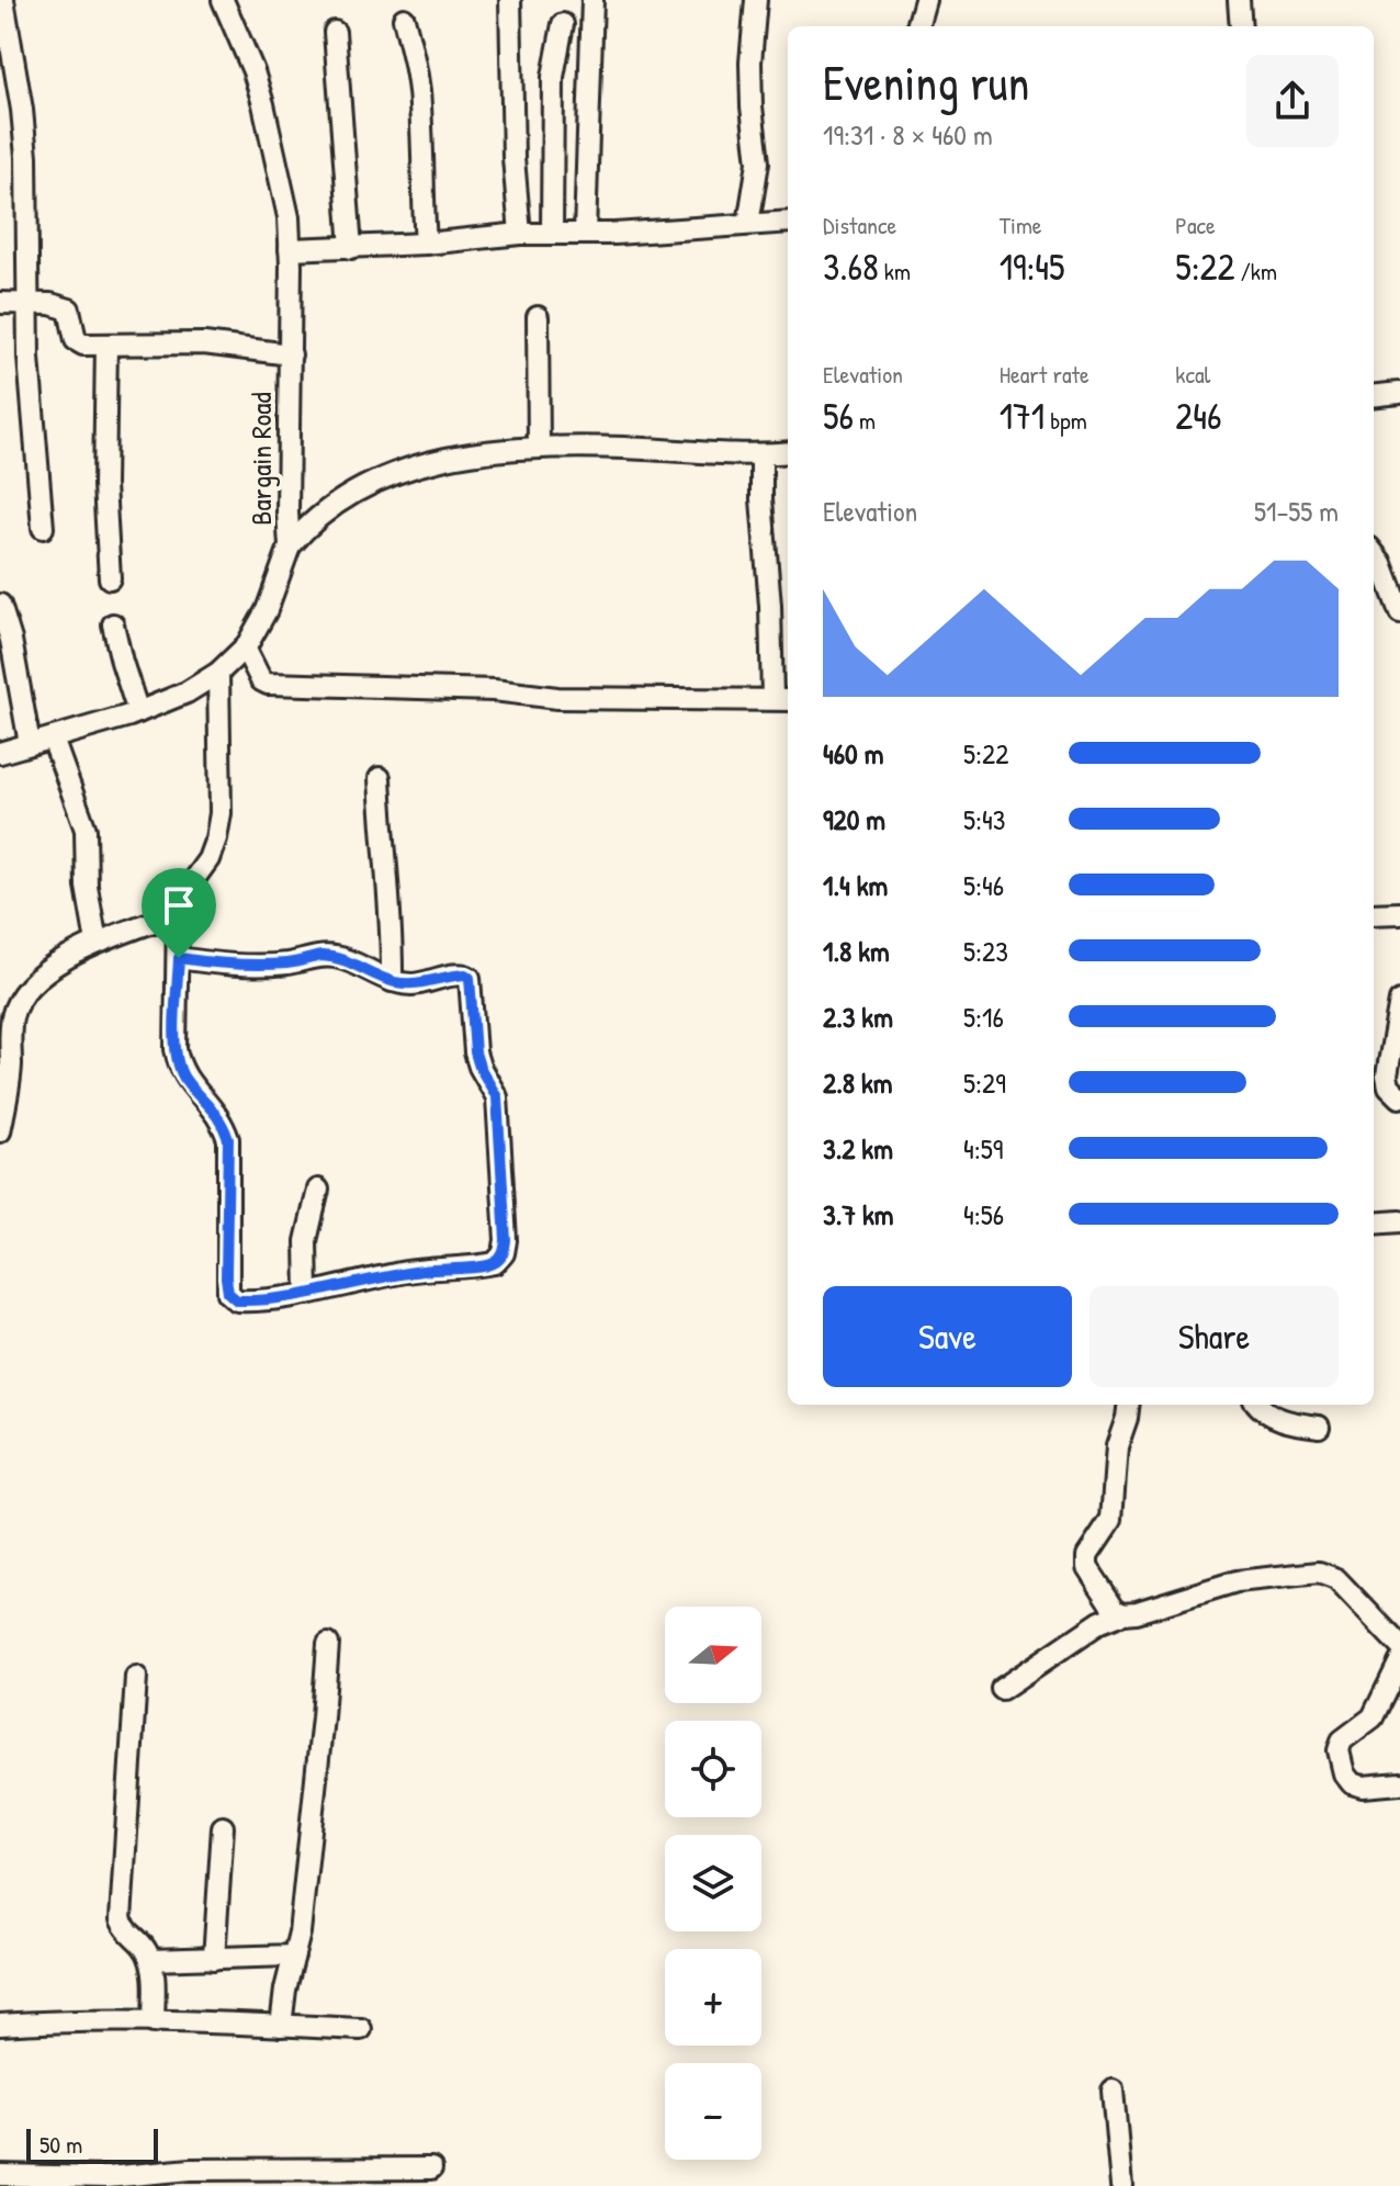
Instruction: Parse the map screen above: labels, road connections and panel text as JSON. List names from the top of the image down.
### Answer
{
  "streets": {
    "street": ["Bargain Road"]
  },
  "scale_bar": "50 m",
  "north": "right",
  "page": {
    "heading": ["Evening run", "19:31 · 8 × 460 m"],
    "stats": [
      ["Distance", "3.68 km"],
      ["Time", "19:45"],
      ["Pace", "5:22 /km"],
      ["Elevation", "56 m"],
      ["Heart rate", "171 bpm"],
      ["kcal", "246"]
    ],
    "chart": ["Elevation", "51–55 m"],
    "list": [
      {
        "name": "460 m",
        "note": "5:22"
      },
      {
        "name": "920 m",
        "note": "5:43"
      },
      {
        "name": "1.4 km",
        "note": "5:46"
      },
      {
        "name": "1.8 km",
        "note": "5:23"
      },
      {
        "name": "2.3 km",
        "note": "5:16"
      },
      {
        "name": "2.8 km",
        "note": "5:29"
      },
      {
        "name": "3.2 km",
        "note": "4:59"
      },
      {
        "name": "3.7 km",
        "note": "4:56"
      }
    ],
    "buttons": ["Save", "Share"],
    "map_buttons": ["+", "−"],
    "scale": "50 m"
  }
}
